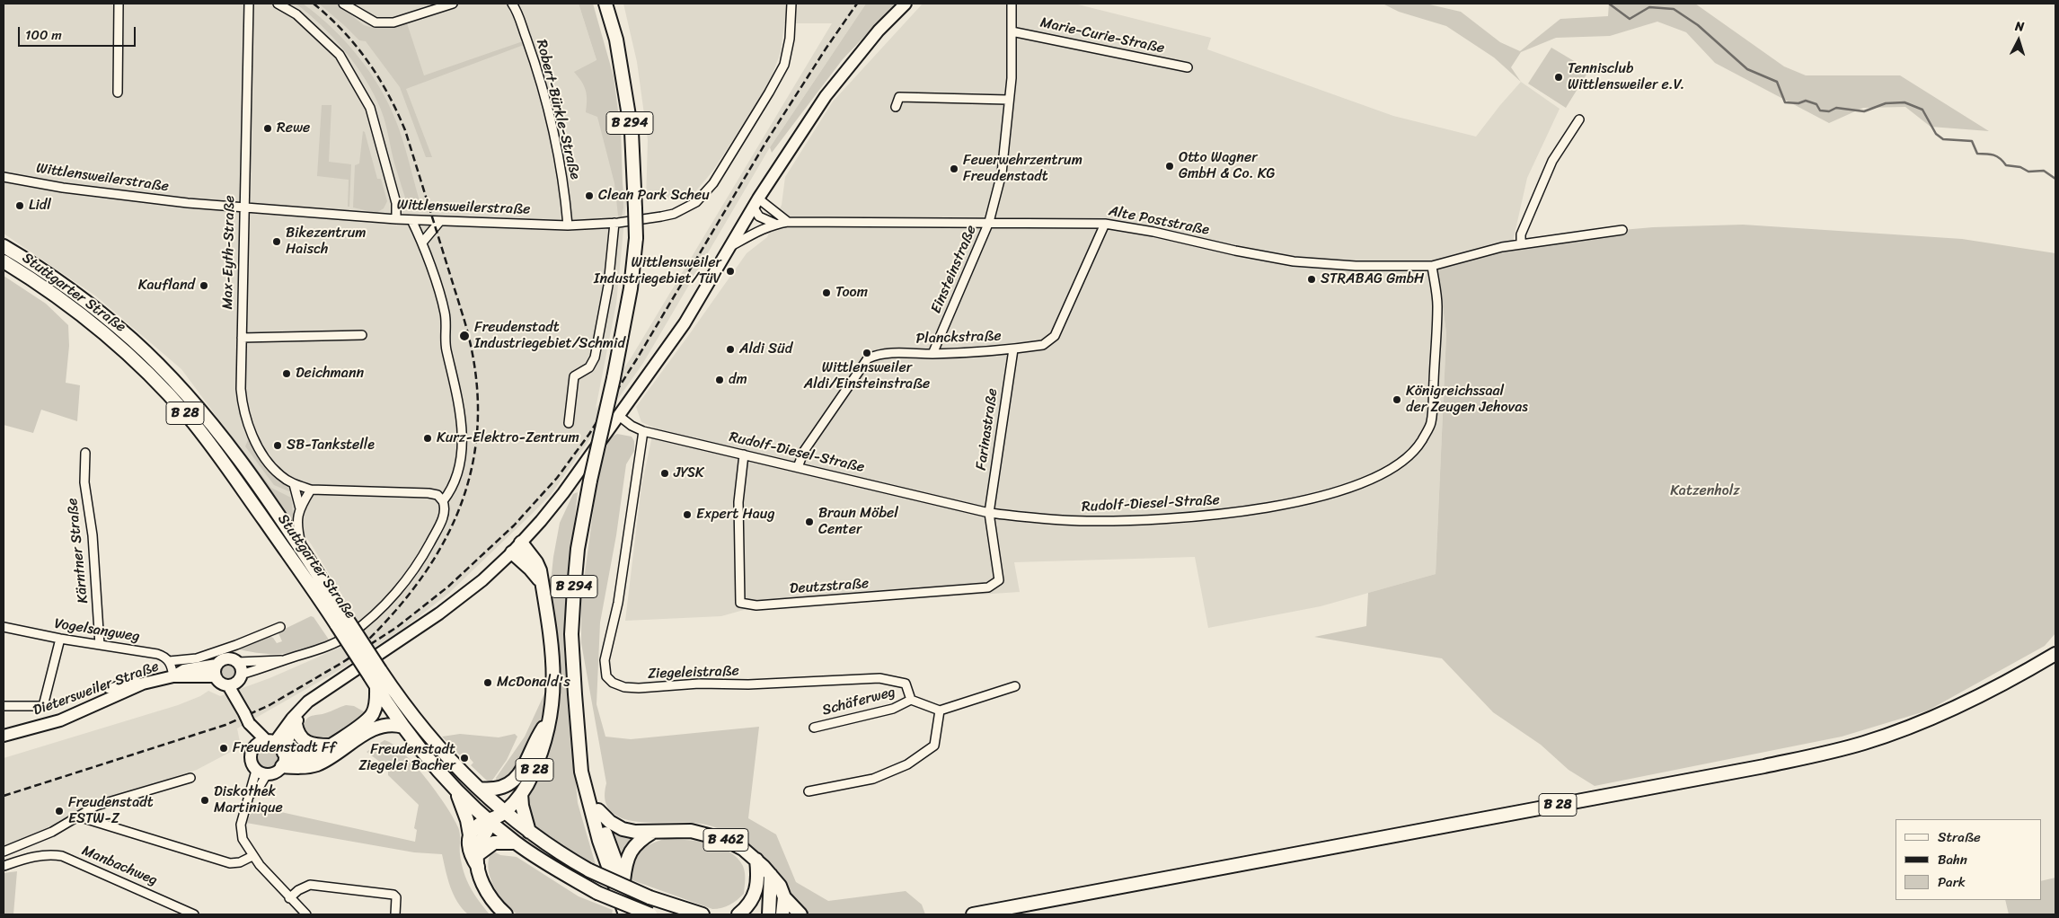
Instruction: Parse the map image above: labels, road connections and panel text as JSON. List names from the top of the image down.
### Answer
{
  "streets": {
    "main road": [
      "B 294",
      "Stuttgarter Straße",
      "B 28",
      "B 462"
    ],
    "street": [
      "Marie-Curie-Straße",
      "Robert-Bürkle-Straße",
      "Wittlensweilerstraße",
      "Alte Poststraße",
      "Max-Eyth-Straße",
      "Einsteinstraße",
      "Planckstraße",
      "Farinastraße",
      "Rudolf-Diesel-Straße",
      "Kärntner Straße",
      "Deutzstraße",
      "Vogelsangweg",
      "Ziegeleistraße",
      "Dietersweiler Straße",
      "Schäferweg",
      "Manbachweg"
    ]
  },
  "crossings": [
    ["Marie-Curie-Straße", "Einsteinstraße"],
    ["Robert-Bürkle-Straße", "Wittlensweilerstraße"],
    ["Wittlensweilerstraße", "Max-Eyth-Straße"],
    ["Alte Poststraße", "Einsteinstraße"],
    ["Alte Poststraße", "Planckstraße"],
    ["Alte Poststraße", "Rudolf-Diesel-Straße"],
    ["Einsteinstraße", "Planckstraße"],
    ["Stuttgarter Straße", "B 28"],
    ["Planckstraße", "Farinastraße"],
    ["Planckstraße", "Rudolf-Diesel-Straße"],
    ["Farinastraße", "Rudolf-Diesel-Straße"],
    ["Farinastraße", "Deutzstraße"],
    ["Rudolf-Diesel-Straße", "Deutzstraße"],
    ["Rudolf-Diesel-Straße", "Ziegeleistraße"],
    ["Kärntner Straße", "Vogelsangweg"],
    ["Vogelsangweg", "Dietersweiler Straße"],
    ["Ziegeleistraße", "Schäferweg"]
  ],
  "parks": ["Katzenholz"],
  "places": [
    "Tennisclub Wittlensweiler e.V.",
    "Rewe",
    "Otto Wagner GmbH & Co. KG",
    "Feuerwehrzentrum Freudenstadt",
    "Clean Park Scheu",
    "Lidl",
    "Bikezentrum Haisch",
    "Wittlensweiler Industriegebiet/TüV",
    "STRABAG GmbH",
    "Kaufland",
    "Toom",
    "Freudenstadt Industriegebiet/Schmid",
    "Aldi Süd",
    "Wittlensweiler Aldi/Einsteinstraße",
    "Deichmann",
    "dm",
    "Königreichssaal der Zeugen Jehovas",
    "Kurz-Elektro-Zentrum",
    "SB-Tankstelle",
    "JYSK",
    "Expert Haug",
    "Braun Möbel Center",
    "McDonald's",
    "Freudenstadt Ff",
    "Freudenstadt Ziegelei Bacher",
    "Diskothek Martinique",
    "Freudenstadt ESTW-Z"
  ],
  "legend": ["Straße", "Bahn", "Park"],
  "scale_bar": "100 m",
  "north": "top"
}
